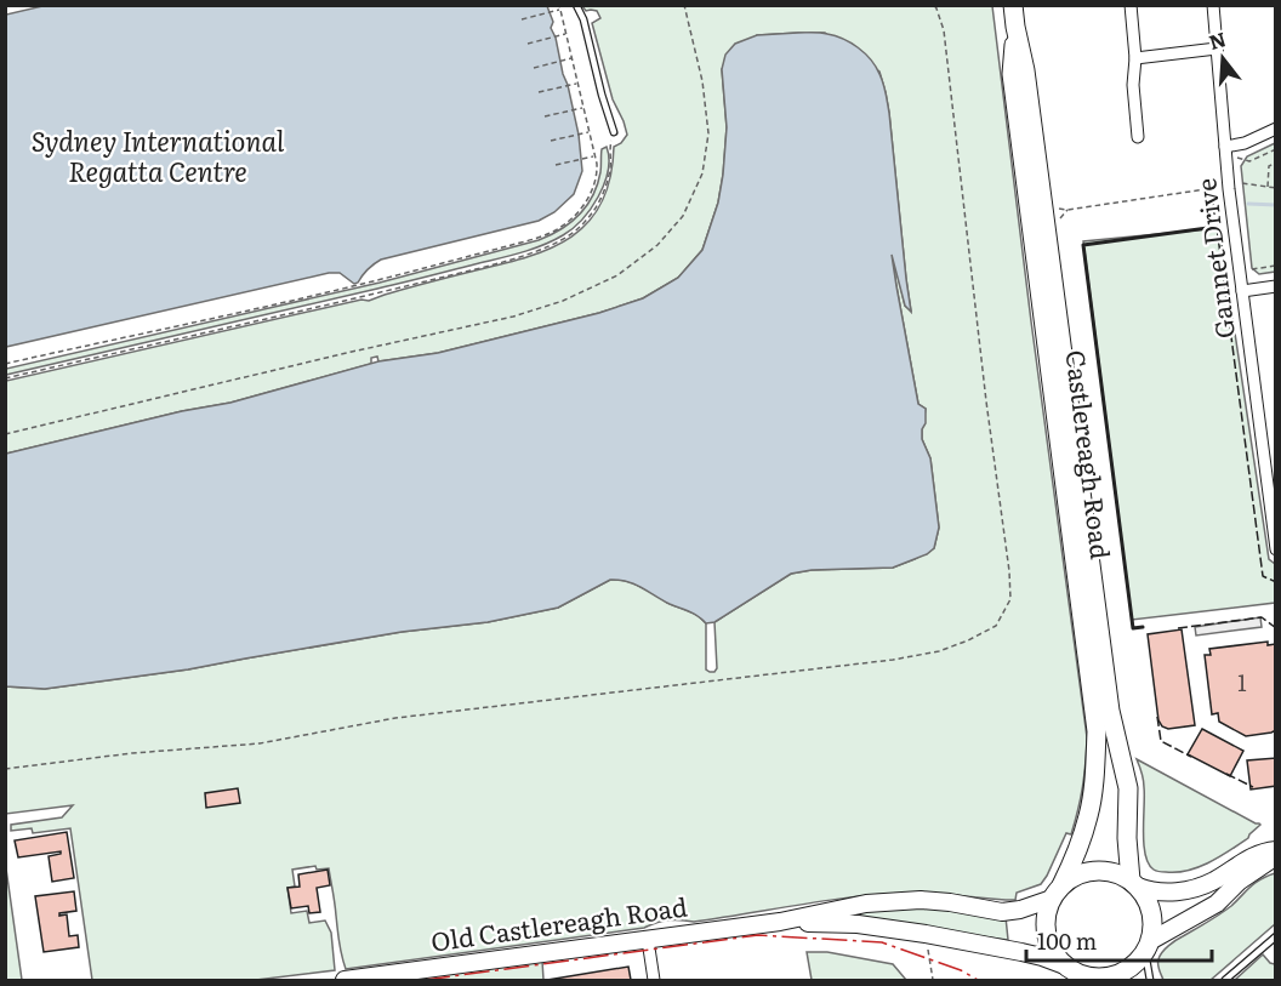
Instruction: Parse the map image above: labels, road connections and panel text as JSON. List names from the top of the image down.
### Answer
{
  "streets": {
    "main road": ["Castlereagh Road"],
    "street": ["Gannet Drive", "Old Castlereagh Road"]
  },
  "crossings": [
    ["Castlereagh Road", "Old Castlereagh Road"]
  ],
  "water": ["Sydney International Regatta Centre"],
  "house_numbers": ["1"],
  "scale_bar": "100 m",
  "north": "top"
}
